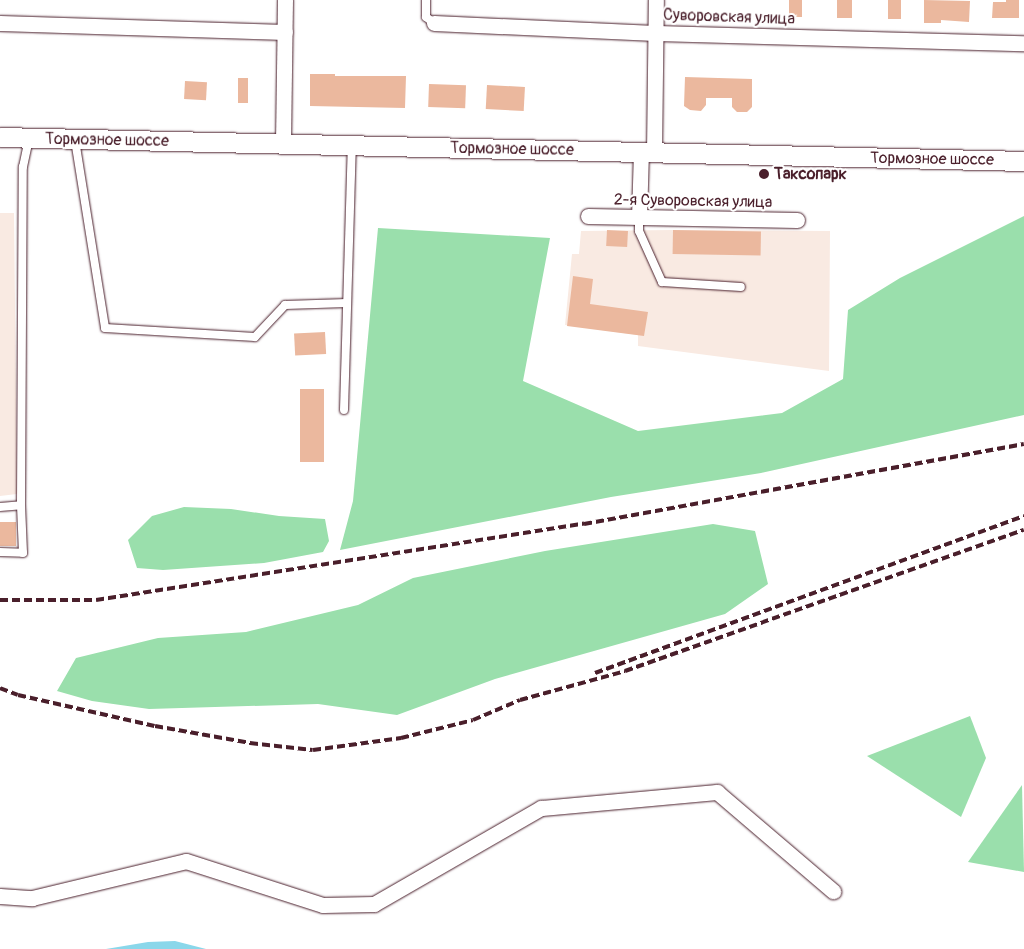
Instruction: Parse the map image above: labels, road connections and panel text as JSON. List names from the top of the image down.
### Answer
{
  "streets": {
    "street": ["Суворовская улица", "Тормозное шоссе", "2-я Суворовская улица"]
  },
  "places": ["Таксопарк"]
}
